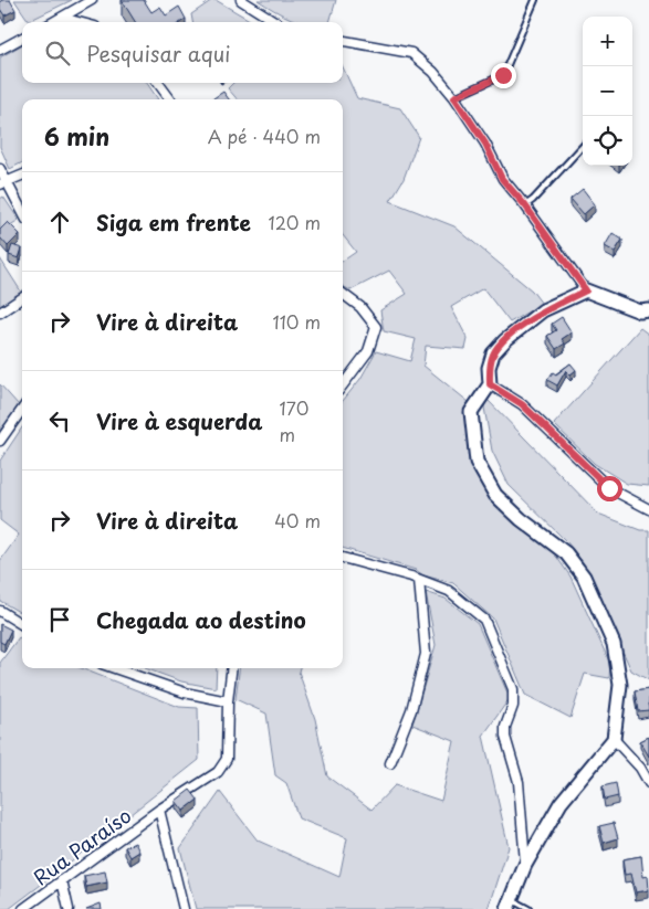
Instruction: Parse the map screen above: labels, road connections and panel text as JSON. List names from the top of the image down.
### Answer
{
  "streets": {
    "street": ["Rua Paraíso"]
  },
  "page": {
    "map_buttons": ["+", "−"],
    "search": "Pesquisar aqui",
    "heading": ["6 min", "A pé · 440 m"],
    "list": [
      ["Siga em frente", "120 m"],
      ["Vire à direita", "110 m"],
      ["Vire à esquerda", "170 m"],
      ["Vire à direita", "40 m"],
      "Chegada ao destino"
    ]
  }
}
